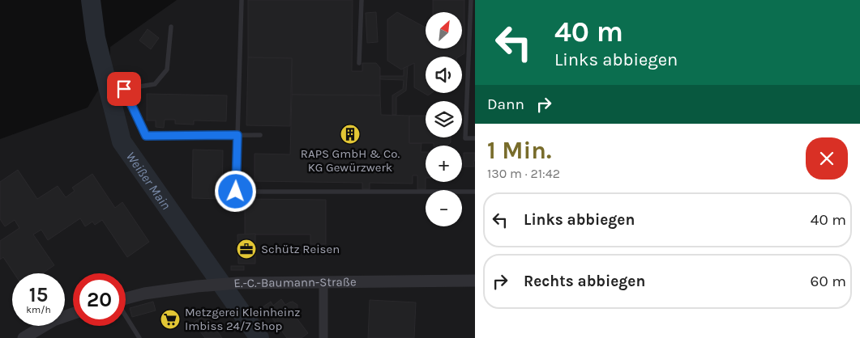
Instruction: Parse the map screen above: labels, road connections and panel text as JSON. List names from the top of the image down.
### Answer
{
  "streets": {
    "street": ["E.-C.-Baumann-Straße"]
  },
  "water": ["Weißer Main"],
  "places": {
    "building": ["RAPS GmbH & Co. KG Gewürzwerk"],
    "office": ["Schütz Reisen"],
    "supermarket": ["Metzgerei Kleinheinz Imbiss 24/7 Shop"]
  },
  "north": "top right",
  "page": {
    "turn": ["40 m", "Links abbiegen"],
    "map_buttons": ["+", "−"],
    "then": "Dann",
    "heading": ["1 Min.", "130 m · 21:42"],
    "list": [
      {
        "name": "Links abbiegen",
        "value": "40 m"
      },
      {
        "name": "Rechts abbiegen",
        "value": "60 m"
      }
    ],
    "speed": "15 km/h",
    "limit": "20"
  }
}
